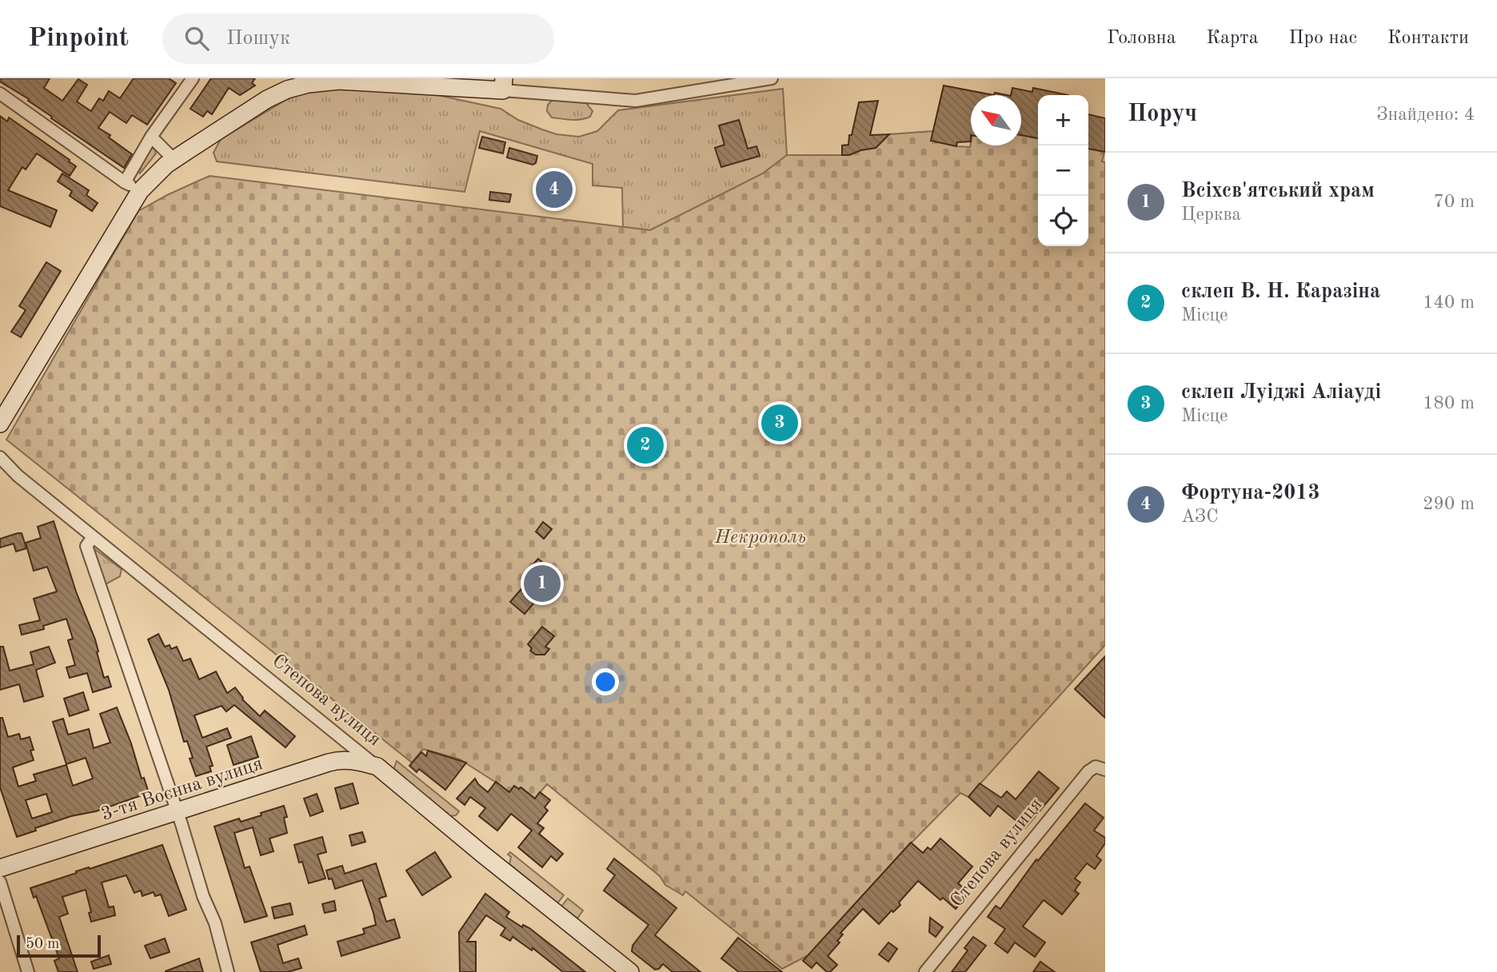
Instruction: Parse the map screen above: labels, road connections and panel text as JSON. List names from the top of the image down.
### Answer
{
  "streets": {
    "street": ["Степова вулиця", "3-тя Воєнна вулиця"]
  },
  "crossings": [
    ["Степова вулиця", "3-тя Воєнна вулиця"]
  ],
  "parks": ["Некрополь"],
  "scale_bar": "50 m",
  "north": "top left",
  "page": {
    "header": "Pinpoint",
    "search": "Пошук",
    "nav": [
      "Головна",
      "Карта",
      "Про нас",
      "Контакти"
    ],
    "heading": ["Поруч", "Знайдено: 4"],
    "map_buttons": ["+", "−"],
    "list": [
      {
        "mark": "1",
        "name": "Всіхсв'ятський храм",
        "note": "Церква",
        "value": "70 m"
      },
      {
        "mark": "2",
        "name": "склеп В. Н. Каразіна",
        "note": "Місце",
        "value": "140 m"
      },
      {
        "mark": "3",
        "name": "склеп Луіджі Аліауді",
        "note": "Місце",
        "value": "180 m"
      },
      {
        "mark": "4",
        "name": "Фортуна-2013",
        "note": "АЗС",
        "value": "290 m"
      }
    ],
    "pins": [
      "4",
      "3",
      "2",
      "1"
    ],
    "scale": "50 m"
  }
}
